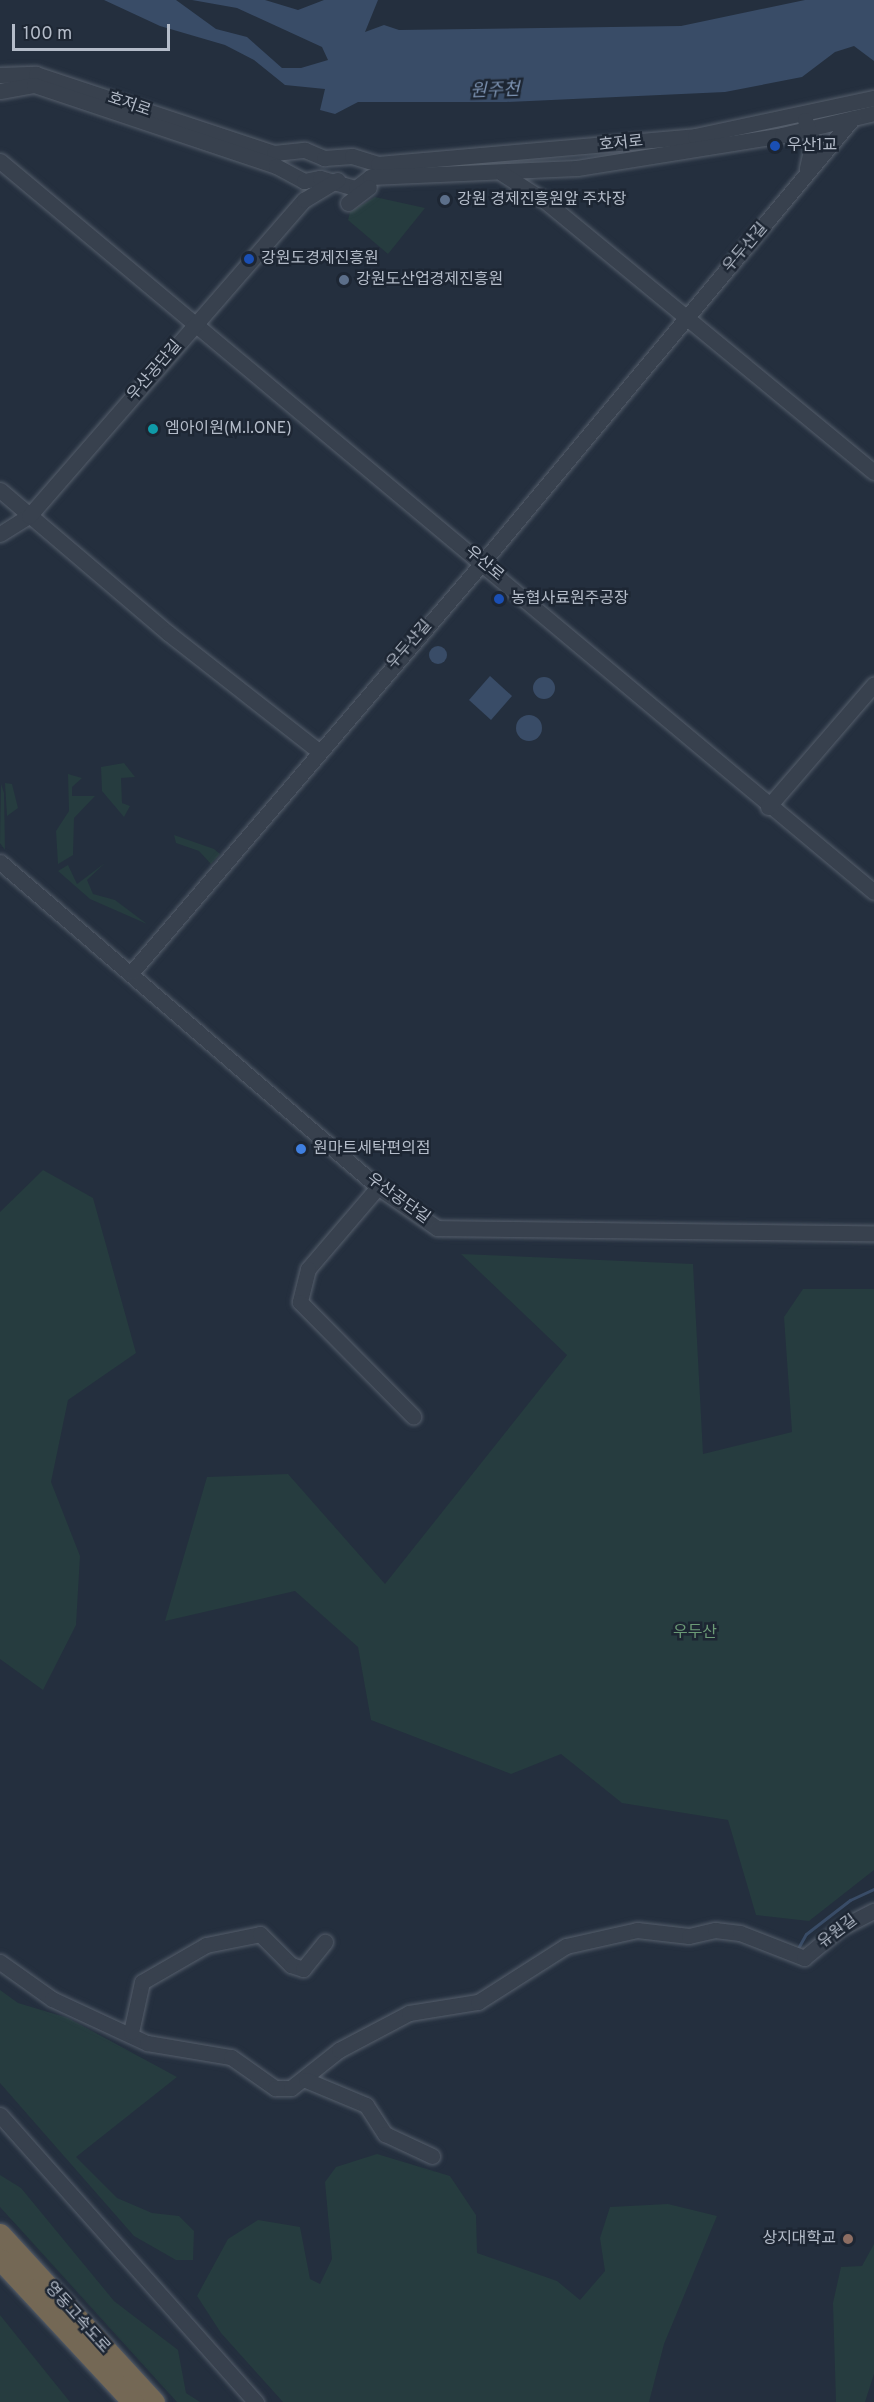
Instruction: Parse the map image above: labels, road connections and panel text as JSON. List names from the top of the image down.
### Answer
{
  "streets": {
    "highway": ["영동고속도로"],
    "street": [
      "호저로",
      "우두산길",
      "우산공단길",
      "우산로",
      "유원길"
    ]
  },
  "crossings": [
    ["호저로", "우두산길"],
    ["호저로", "우산공단길"],
    ["우두산길", "우산공단길"],
    ["우두산길", "우산로"],
    ["우산공단길", "우산로"]
  ],
  "water": ["원주천"],
  "parks": ["우두산"],
  "places": [
    "우산1교",
    "강원 경제진흥원앞 주차장",
    "강원도경제진흥원",
    "강원도산업경제진흥원",
    "엠아이원(M.I.ONE)",
    "농협사료원주공장",
    "원마트세탁편의점",
    "상지대학교"
  ],
  "scale_bar": "100 m"
}
